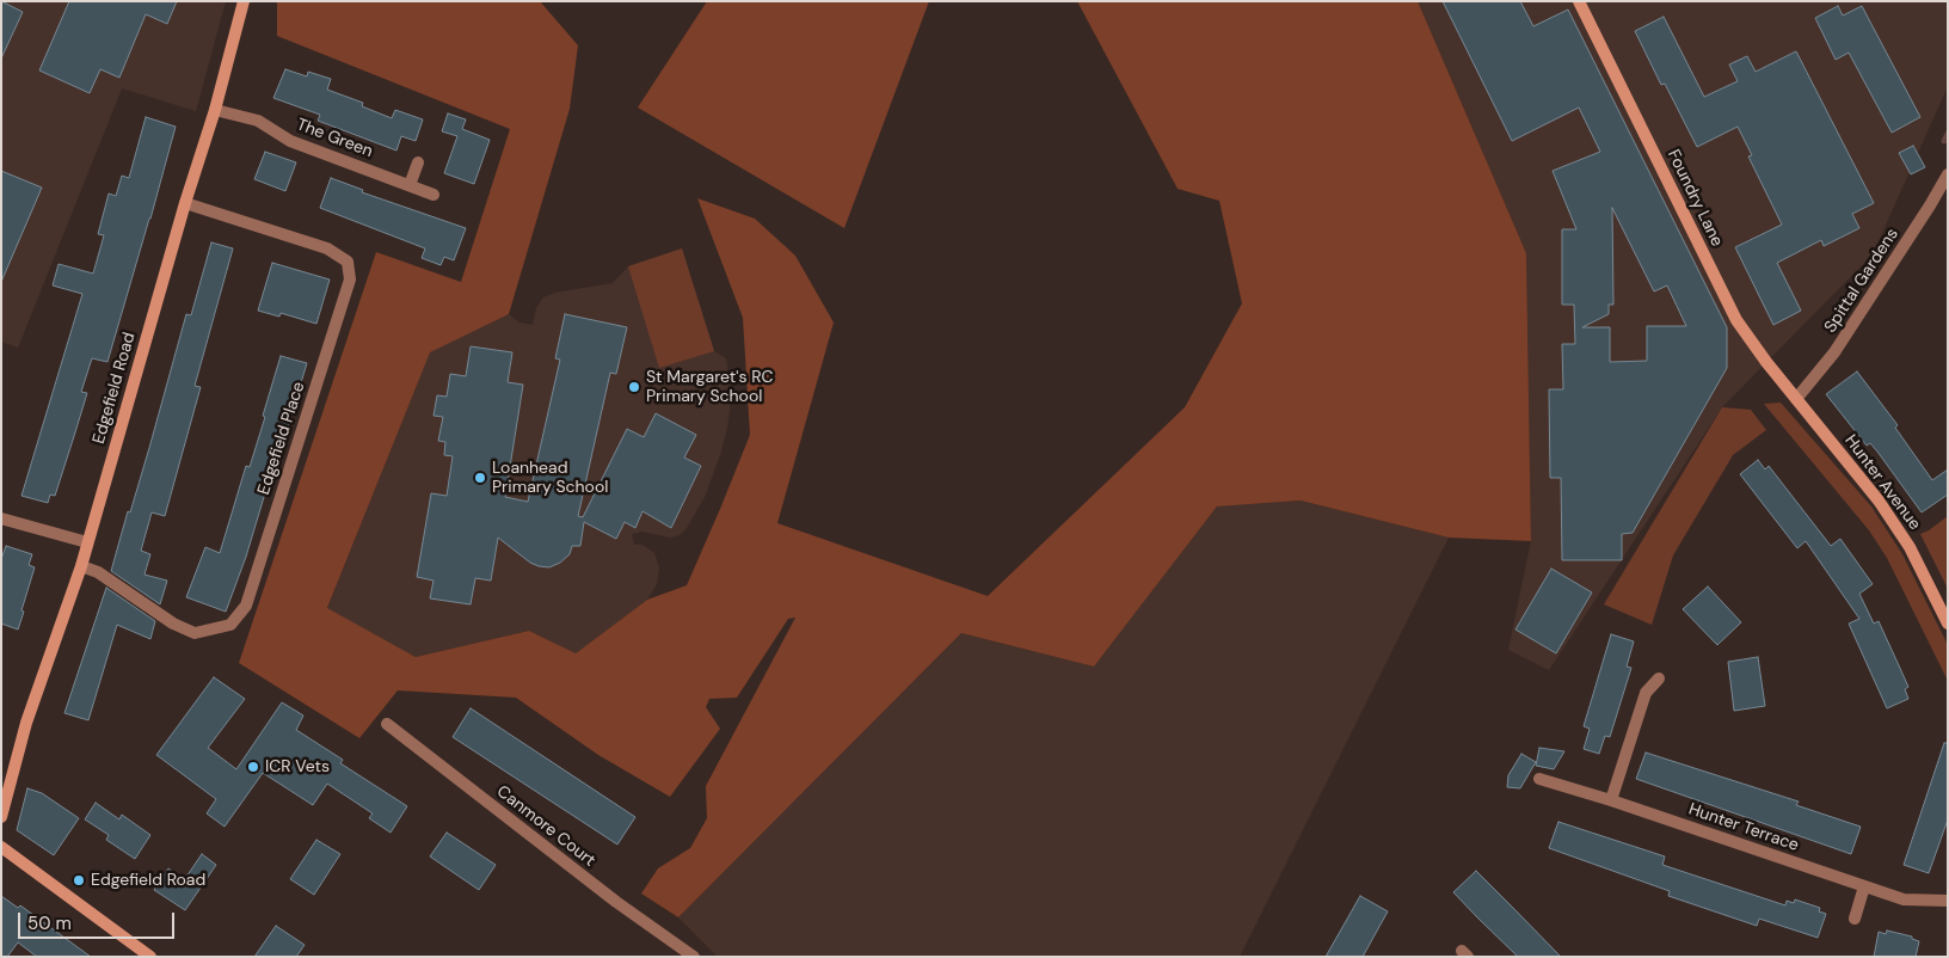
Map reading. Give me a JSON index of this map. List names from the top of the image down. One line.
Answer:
{"streets":{"street":["The Green","Foundry Lane","Spittal Gardens","Edgefield Road","Edgefield Place","Hunter Avenue","Canmore Court","Hunter Terrace"]},"crossings":[["The Green","Edgefield Road"],["Foundry Lane","Spittal Gardens"],["Foundry Lane","Hunter Avenue"],["Spittal Gardens","Hunter Avenue"],["Edgefield Road","Edgefield Place"]],"places":["St Margaret's RC Primary School","Loanhead Primary School","ICR Vets","Edgefield Road"],"scale_bar":"50 m"}
